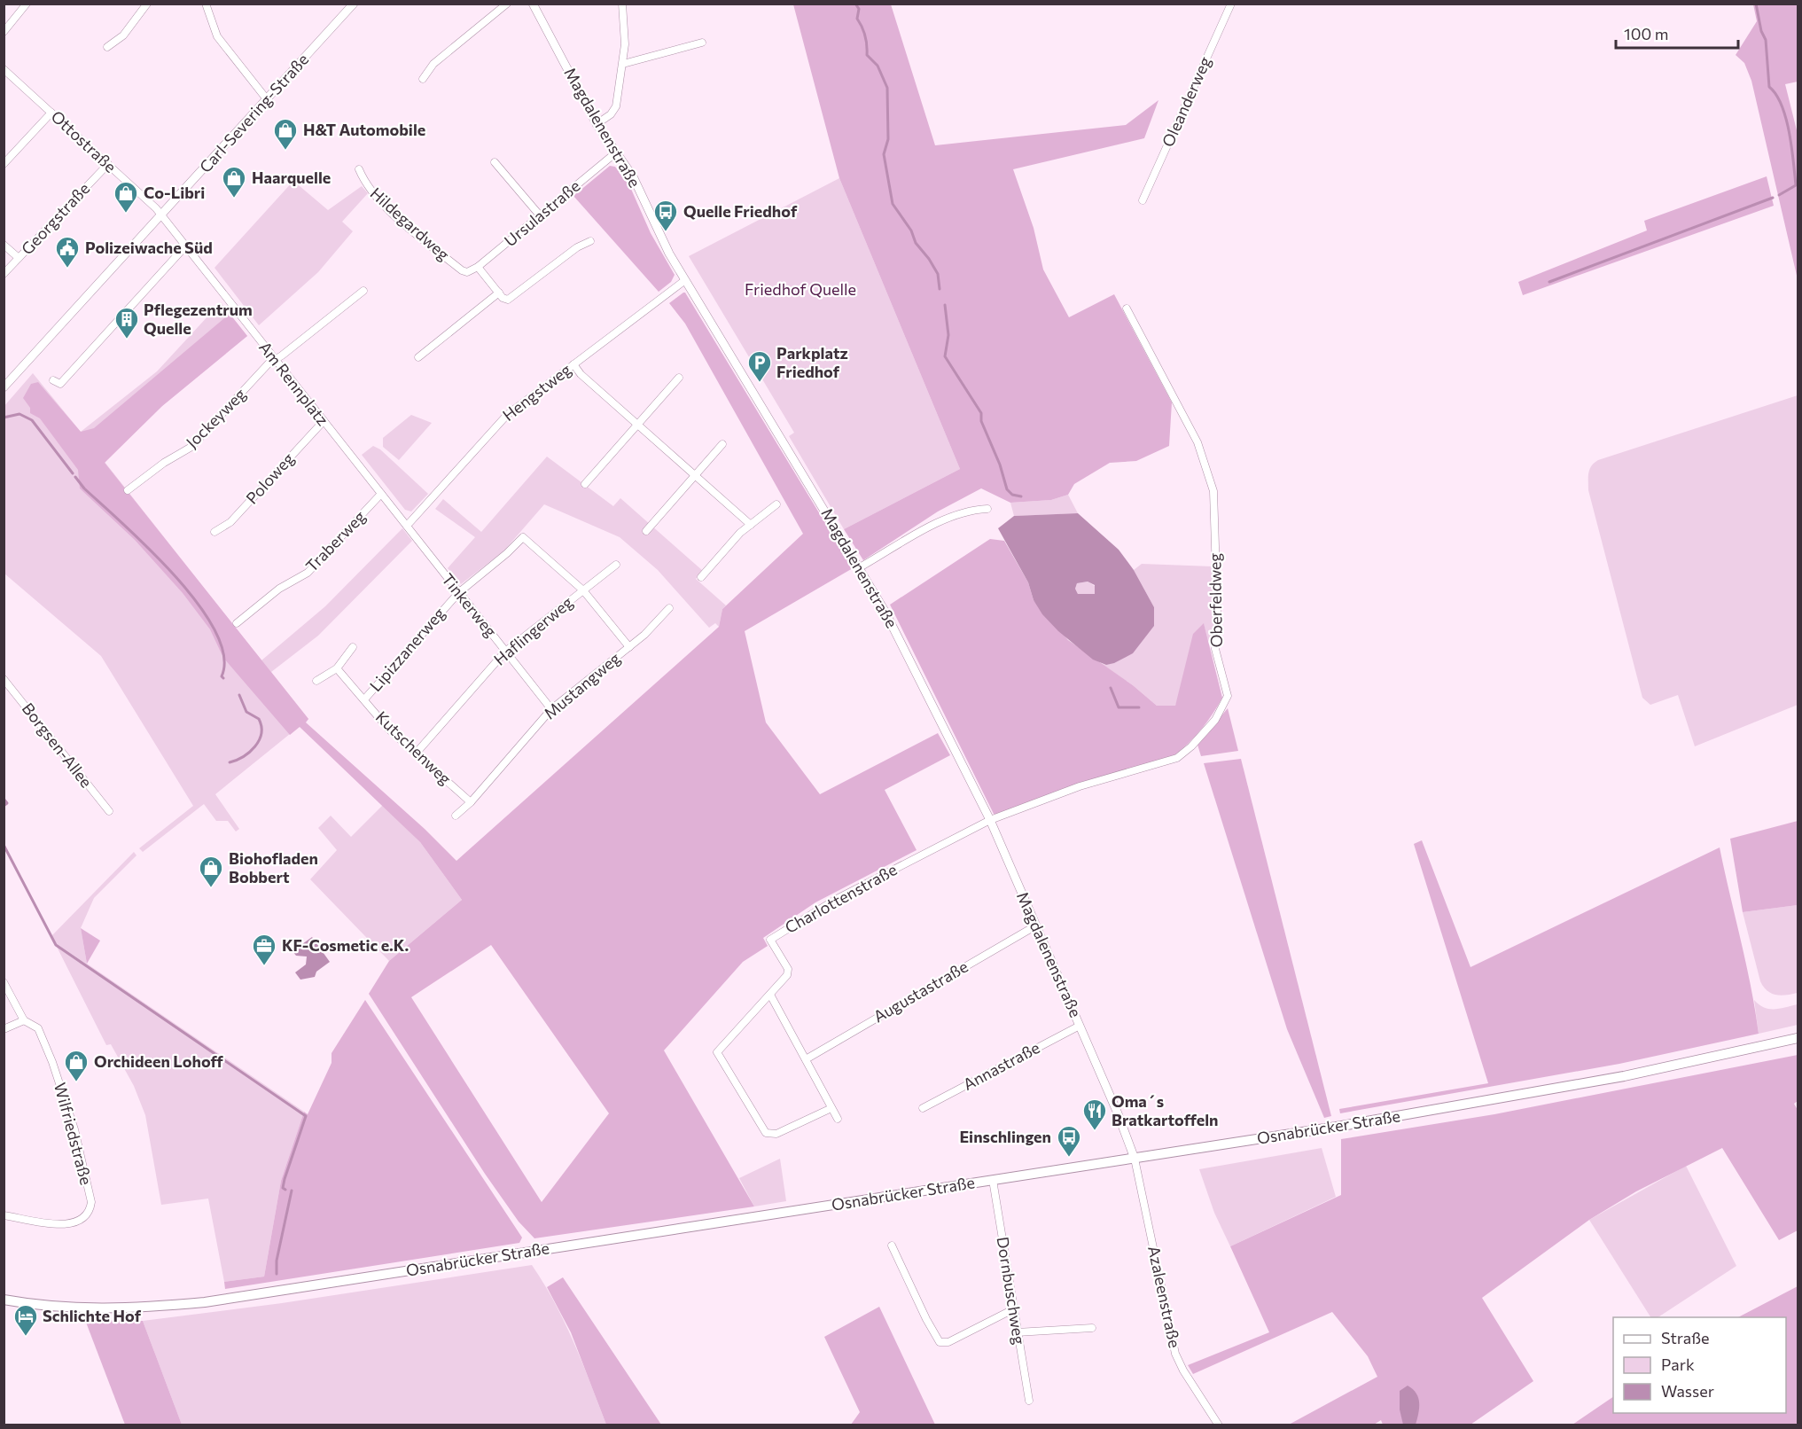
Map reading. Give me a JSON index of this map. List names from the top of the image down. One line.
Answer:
{"streets":{"main road":["Osnabrücker Straße"],"street":["Oleanderweg","Carl-Severing-Straße","Magdalenenstraße","Ottostraße","Ursulastraße","Georgstraße","Hildegardweg","Am Rennplatz","Hengstweg","Jockeyweg","Poloweg","Traberweg","Oberfeldweg","Tinkerweg","Haflingerweg","Lipizzanerweg","Mustangweg","Borgsen-Allee","Kutschenweg","Charlottenstraße","Augustastraße","Annastraße","Wilfriedstraße","Dornbuschweg","Azaleenstraße"]},"crossings":[["Carl-Severing-Straße","Ottostraße"],["Carl-Severing-Straße","Am Rennplatz"],["Magdalenenstraße","Ursulastraße"],["Magdalenenstraße","Hengstweg"],["Magdalenenstraße","Oberfeldweg"],["Magdalenenstraße","Charlottenstraße"],["Magdalenenstraße","Augustastraße"],["Magdalenenstraße","Annastraße"],["Magdalenenstraße","Osnabrücker Straße"],["Magdalenenstraße","Azaleenstraße"],["Ottostraße","Georgstraße"],["Ottostraße","Am Rennplatz"],["Ursulastraße","Hildegardweg"],["Am Rennplatz","Hengstweg"],["Am Rennplatz","Jockeyweg"],["Am Rennplatz","Poloweg"],["Am Rennplatz","Traberweg"],["Am Rennplatz","Tinkerweg"],["Hengstweg","Tinkerweg"],["Oberfeldweg","Charlottenstraße"],["Tinkerweg","Haflingerweg"],["Tinkerweg","Lipizzanerweg"],["Tinkerweg","Mustangweg"],["Haflingerweg","Lipizzanerweg"],["Haflingerweg","Kutschenweg"],["Lipizzanerweg","Kutschenweg"],["Mustangweg","Kutschenweg"],["Osnabrücker Straße","Dornbuschweg"],["Osnabrücker Straße","Azaleenstraße"]],"parks":["Friedhof Quelle"],"places":{"shop":["H&T Automobile","Haarquelle","Co-Libri","Biohofladen Bobbert","Orchideen Lohoff"],"bus stop":["Quelle Friedhof","Einschlingen"],"public building":["Polizeiwache Süd"],"building":["Pflegezentrum Quelle"],"parking":["Parkplatz Friedhof"],"office":["KF-Cosmetic e.K."],"restaurant":["Oma´s Bratkartoffeln"],"hotel":["Schlichte Hof"]},"legend":["Straße","Park","Wasser"],"scale_bar":"100 m"}
